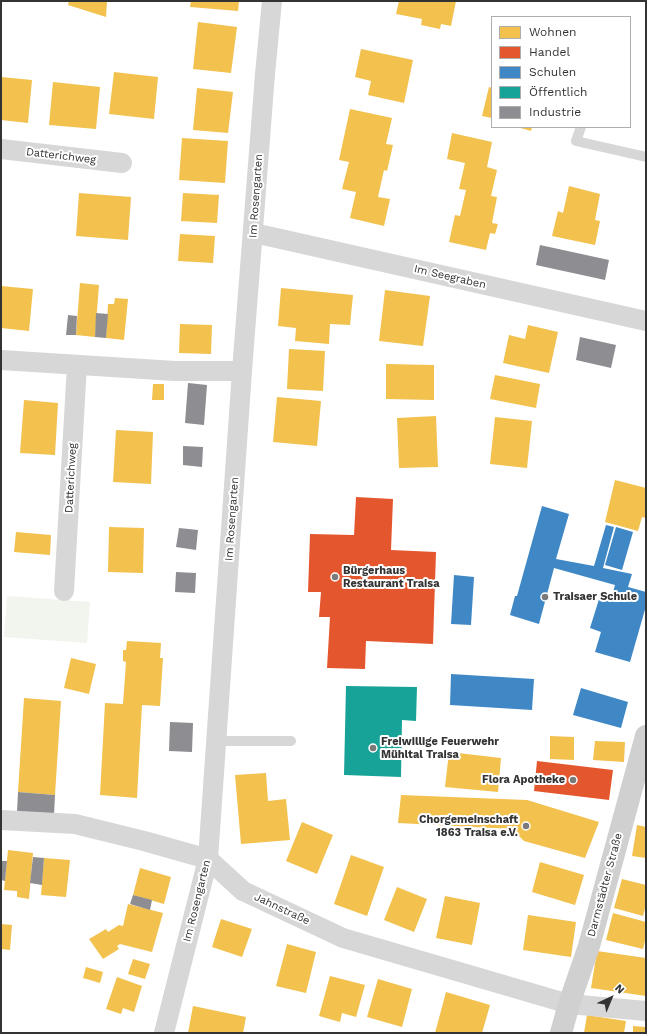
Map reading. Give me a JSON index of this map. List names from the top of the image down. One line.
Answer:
{"streets":{"street":["Datterichweg","Im Rosengarten","Im Seegraben","Darmstädter Straße","Jahnstraße"]},"crossings":[["Im Rosengarten","Im Seegraben"],["Im Rosengarten","Jahnstraße"],["Darmstädter Straße","Jahnstraße"]],"places":["Bürgerhaus Restaurant Traisa","Traisaer Schule","Freiwillige Feuerwehr Mühltal Traisa","Flora Apotheke","Chorgemeinschaft 1863 Traisa e.V."],"legend":["Wohnen","Handel","Schulen","Öffentlich","Industrie"],"north":"top right"}
